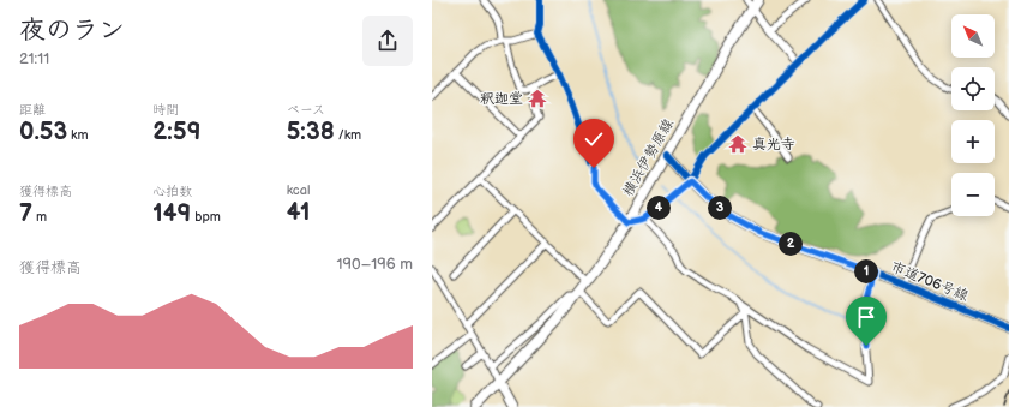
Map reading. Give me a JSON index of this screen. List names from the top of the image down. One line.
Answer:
{"streets":{"main road":["横浜伊勢原線"],"street":["市道706号線"]},"crossings":[["横浜伊勢原線","市道706号線"]],"places":{"temple":["釈迦堂","真光寺"]},"north":"top left","page":{"heading":["夜のラン","21:11"],"map_buttons":["+","−"],"stats":[["距離","0.53 km"],["時間","2:59"],["ペース","5:38 /km"],["獲得標高","7 m"],["心拍数","149 bpm"],["kcal","41"]],"pins":["3","4","2","1"],"chart":["獲得標高","190–196 m"]}}
